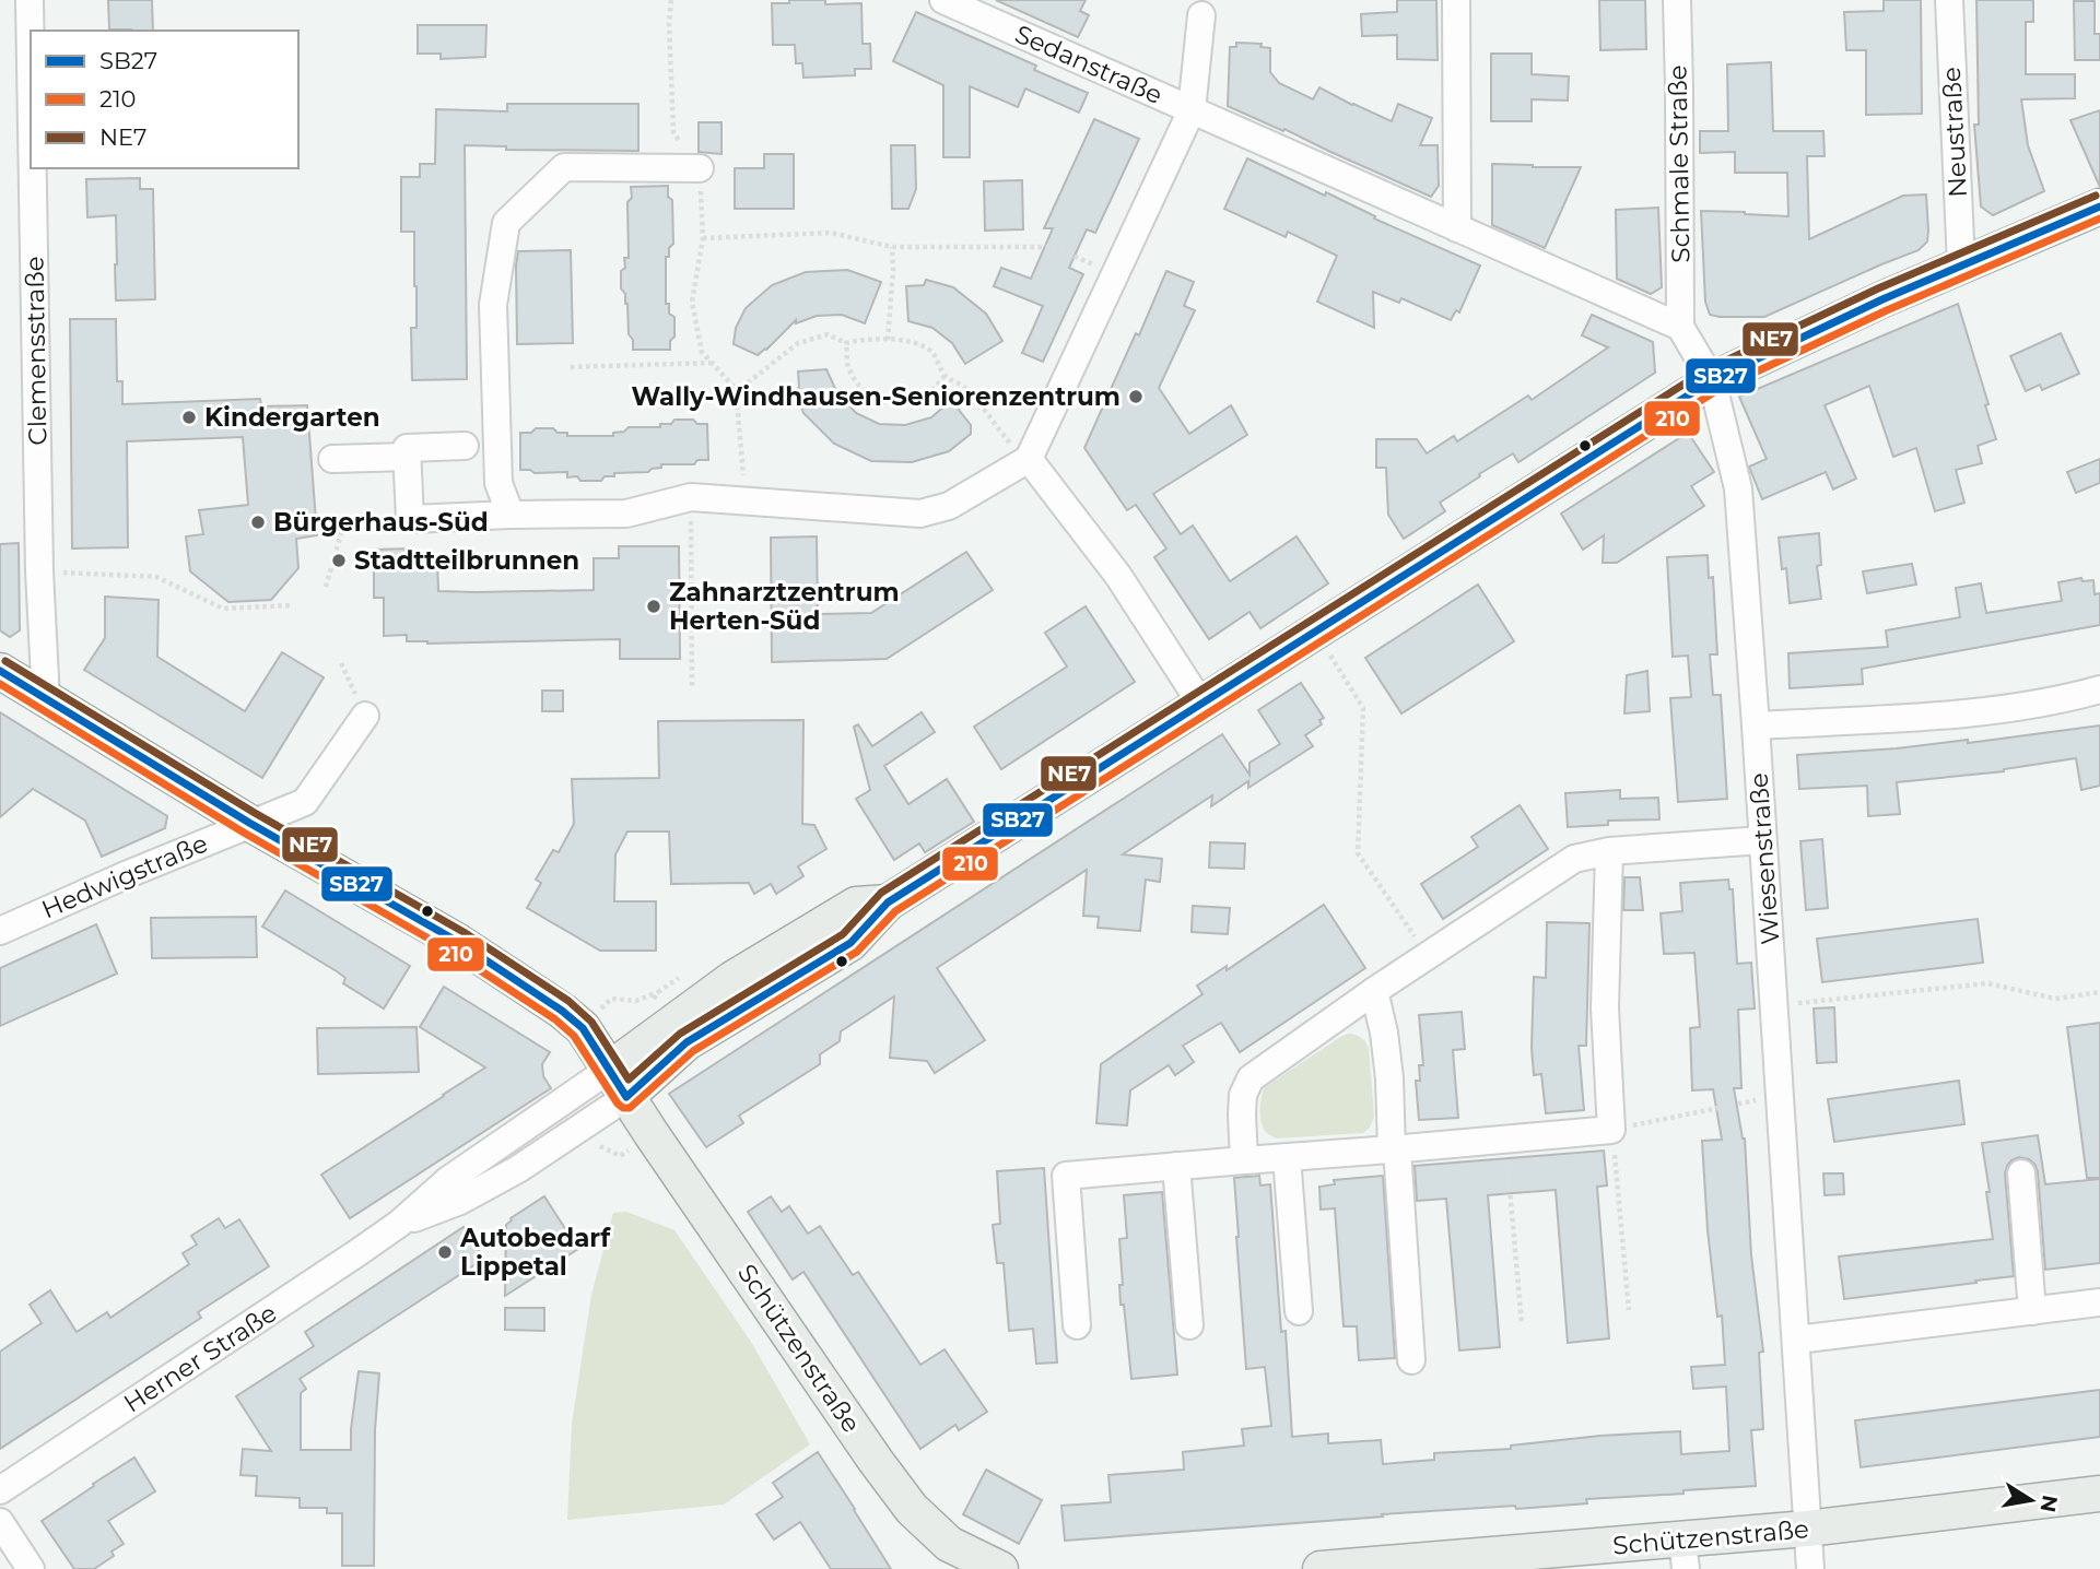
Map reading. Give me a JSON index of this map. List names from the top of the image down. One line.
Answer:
{"streets":{"main road":["Schützenstraße"],"street":["Sedanstraße","Neustraße","Schmale Straße","Clemensstraße","Wiesenstraße","Hedwigstraße","Herner Straße"]},"crossings":[["Sedanstraße","Schmale Straße"],["Clemensstraße","Schützenstraße"],["Wiesenstraße","Schützenstraße"],["Hedwigstraße","Schützenstraße"],["Schützenstraße","Herner Straße"]],"places":["Wally-Windhausen-Seniorenzentrum","Kindergarten","Bürgerhaus-Süd","Stadtteilbrunnen","Zahnarztzentrum Herten-Süd","Autobedarf Lippetal"],"lines":["transit line NE7","transit line SB27","transit line 210"],"legend":["SB27","210","NE7"],"north":"right"}
